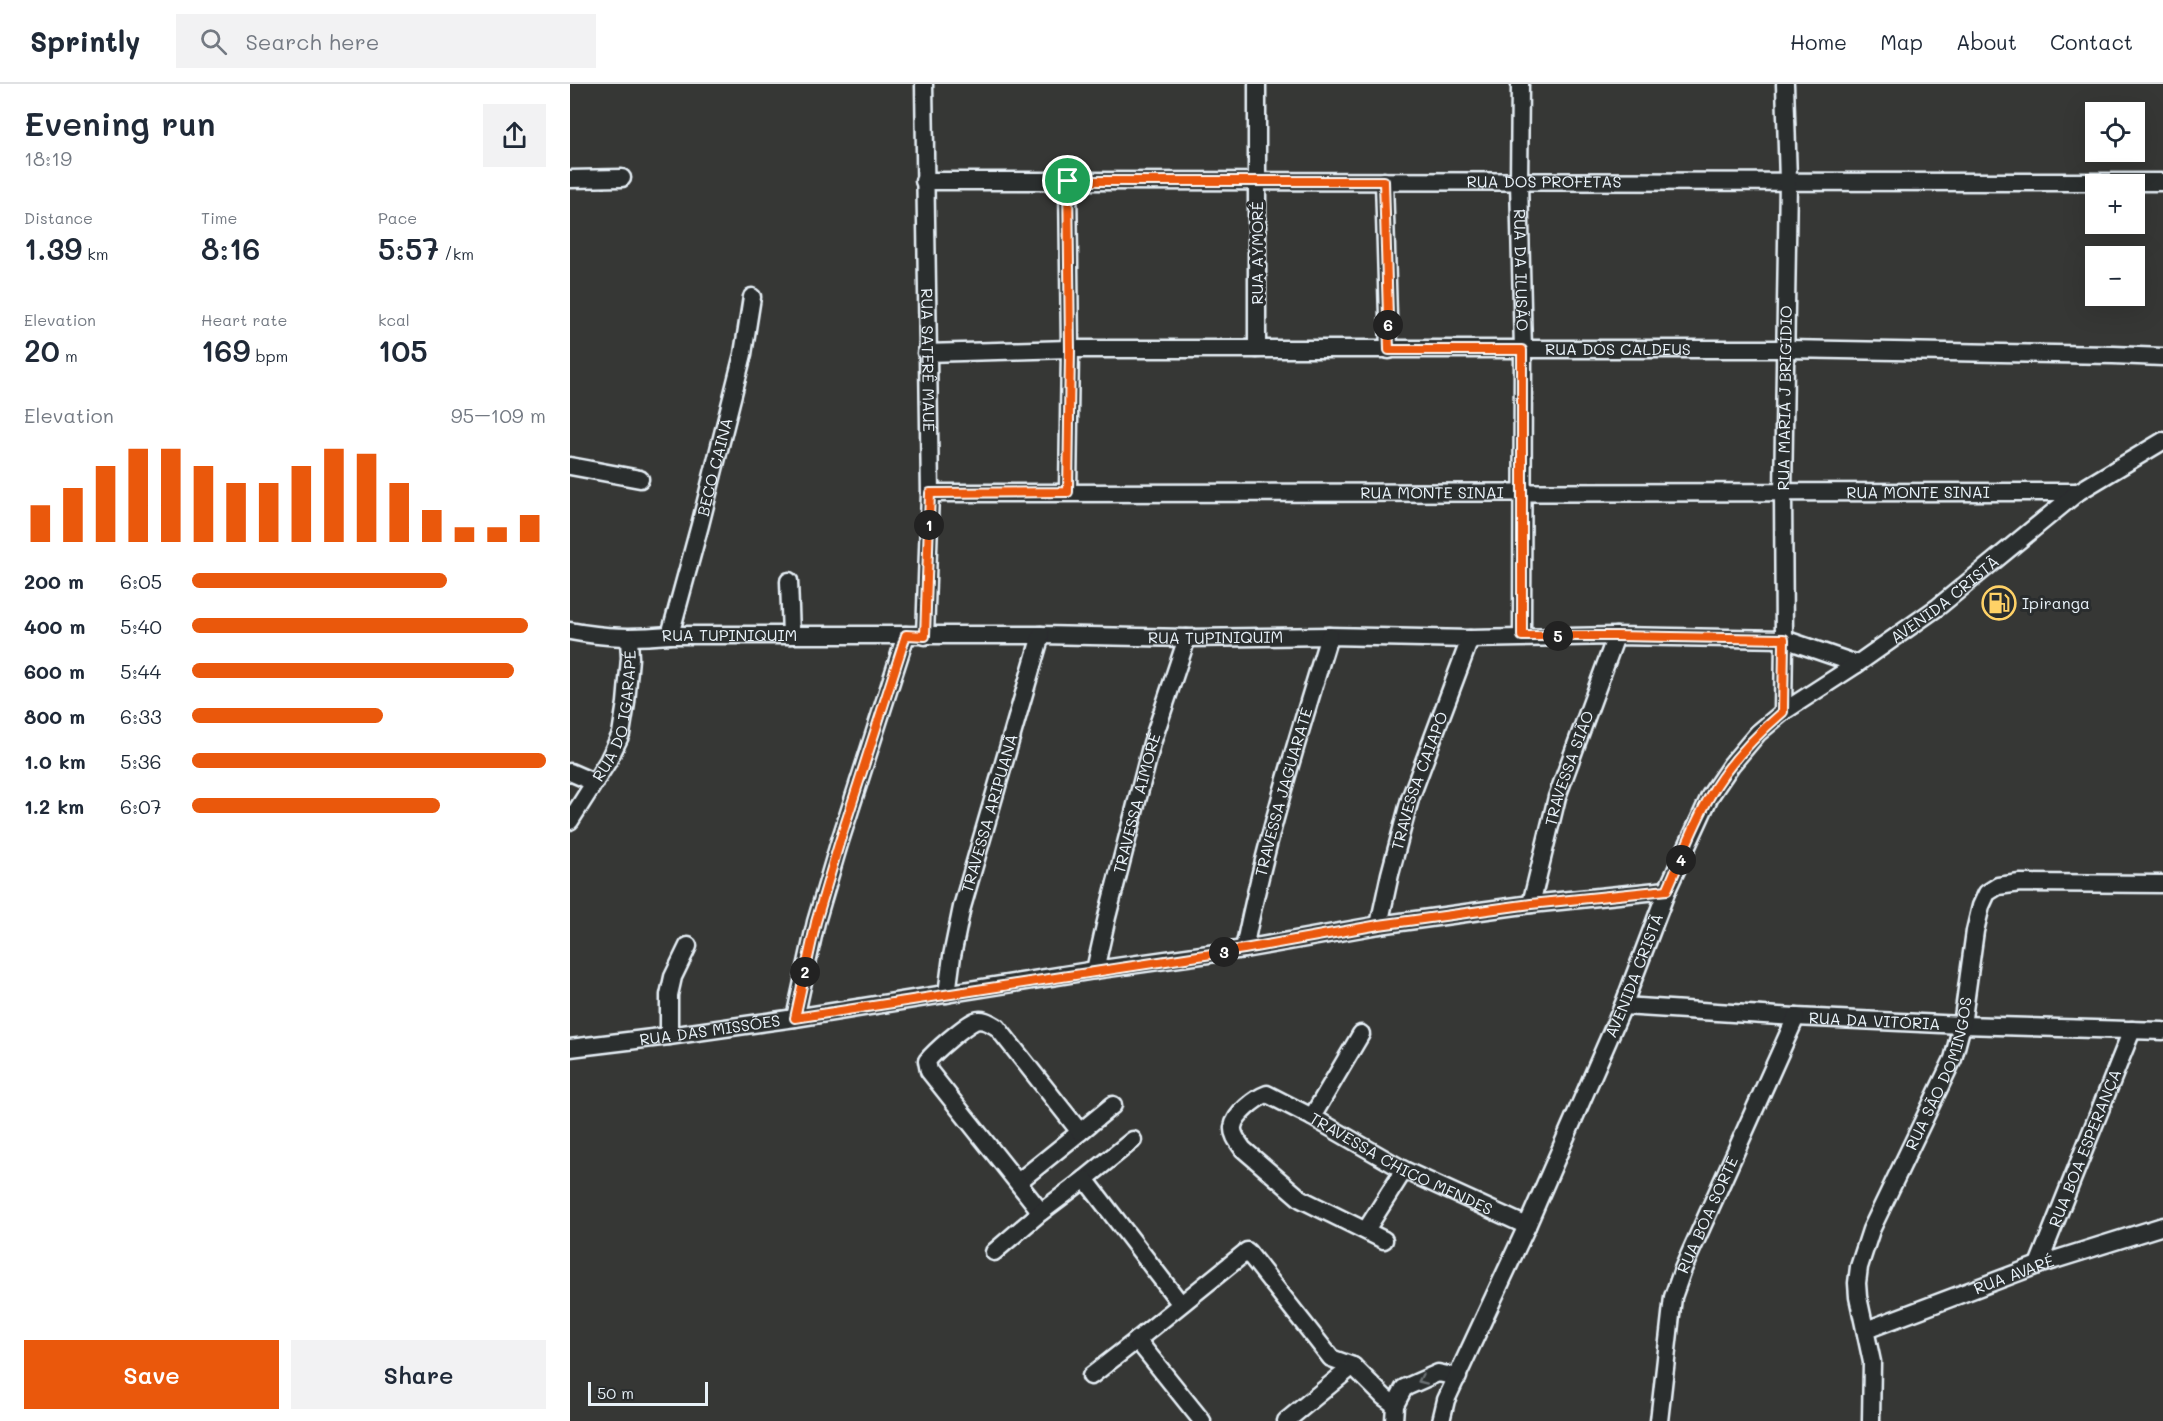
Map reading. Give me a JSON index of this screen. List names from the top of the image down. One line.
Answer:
{"streets":{"street":["RUA DOS PROFETAS","RUA AYMORÉ","RUA DA ILUSÃO","RUA DOS CALDEUS","RUA SATERÊ MAUÉ","RUA MARIA J BRIGÍDIO","BECO CAINÃ","RUA MONTE SINAI","AVENIDA CRISTÃ","RUA TUPINIQUIM","RUA DO IGARAPÉ","TRAVESSA SIÃO","TRAVESSA CAIAPÓ","TRAVESSA JAGUARATÉ","TRAVESSA AIMORÉ","TRAVESSA ARIPUANÃ","RUA DA VITÓRIA","RUA DAS MISSÕES","RUA SÃO DOMINGOS","RUA BOA ESPERANÇA","TRAVESSA CHICO MENDES","RUA BOA SORTE","RUA AVARÉ"]},"crossings":[["RUA DOS PROFETAS","RUA AYMORÉ"],["RUA DOS PROFETAS","RUA DA ILUSÃO"],["RUA DOS PROFETAS","RUA SATERÊ MAUÉ"],["RUA DOS PROFETAS","RUA MARIA J BRIGÍDIO"],["RUA AYMORÉ","RUA DOS CALDEUS"],["RUA DA ILUSÃO","RUA DOS CALDEUS"],["RUA DA ILUSÃO","RUA MONTE SINAI"],["RUA DA ILUSÃO","RUA TUPINIQUIM"],["RUA DOS CALDEUS","RUA SATERÊ MAUÉ"],["RUA DOS CALDEUS","RUA MARIA J BRIGÍDIO"],["RUA SATERÊ MAUÉ","RUA MONTE SINAI"],["RUA SATERÊ MAUÉ","RUA TUPINIQUIM"],["RUA MARIA J BRIGÍDIO","RUA MONTE SINAI"],["RUA MARIA J BRIGÍDIO","AVENIDA CRISTÃ"],["RUA MARIA J BRIGÍDIO","RUA TUPINIQUIM"],["BECO CAINÃ","RUA TUPINIQUIM"],["RUA MONTE SINAI","AVENIDA CRISTÃ"],["AVENIDA CRISTÃ","RUA TUPINIQUIM"],["AVENIDA CRISTÃ","RUA DA VITÓRIA"],["AVENIDA CRISTÃ","RUA DAS MISSÕES"],["AVENIDA CRISTÃ","TRAVESSA CHICO MENDES"],["RUA TUPINIQUIM","RUA DO IGARAPÉ"],["RUA TUPINIQUIM","TRAVESSA SIÃO"],["RUA TUPINIQUIM","TRAVESSA CAIAPÓ"],["RUA TUPINIQUIM","TRAVESSA JAGUARATÉ"],["RUA TUPINIQUIM","TRAVESSA AIMORÉ"],["RUA TUPINIQUIM","TRAVESSA ARIPUANÃ"],["TRAVESSA SIÃO","RUA DAS MISSÕES"],["TRAVESSA CAIAPÓ","RUA DAS MISSÕES"],["TRAVESSA JAGUARATÉ","RUA DAS MISSÕES"],["TRAVESSA AIMORÉ","RUA DAS MISSÕES"],["TRAVESSA ARIPUANÃ","RUA DAS MISSÕES"],["RUA DA VITÓRIA","RUA SÃO DOMINGOS"],["RUA DA VITÓRIA","RUA BOA ESPERANÇA"],["RUA DA VITÓRIA","RUA BOA SORTE"],["RUA SÃO DOMINGOS","RUA AVARÉ"],["RUA BOA ESPERANÇA","RUA AVARÉ"]],"places":{"fuel station":["Ipiranga"]},"scale_bar":"50 m","page":{"header":"Sprintly","search":"Search here","nav":["Home","Map","About","Contact"],"heading":["Evening run","18:19"],"map_buttons":["+","−"],"stats":[["Distance","1.39 km"],["Time","8:16"],["Pace","5:57 /km"],["Elevation","20 m"],["Heart rate","169 bpm"],["kcal","105"]],"pins":["6","1","5","4","3","2"],"chart":["Elevation","95–109 m"],"list":[{"name":"200 m","note":"6:05"},{"name":"400 m","note":"5:40"},{"name":"600 m","note":"5:44"},{"name":"800 m","note":"6:33"},{"name":"1.0 km","note":"5:36"},{"name":"1.2 km","note":"6:07"}],"buttons":["Save","Share"],"scale":"50 m"}}
